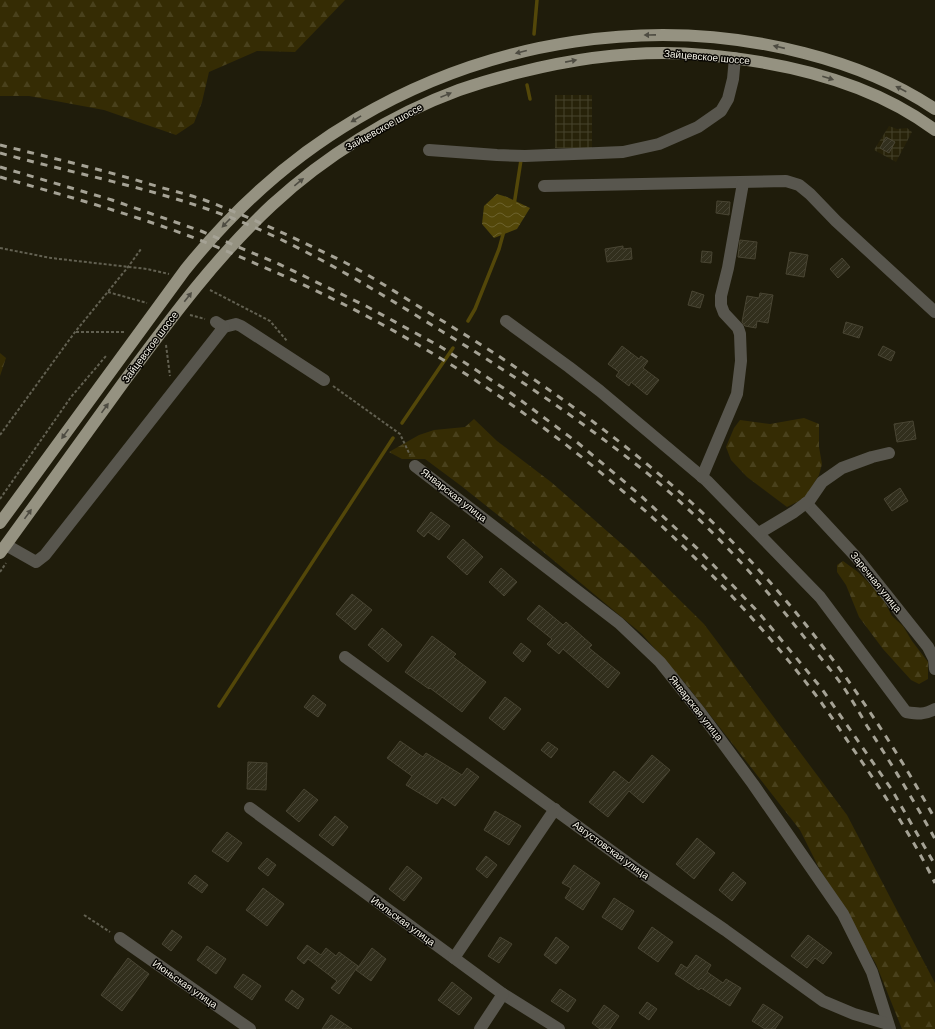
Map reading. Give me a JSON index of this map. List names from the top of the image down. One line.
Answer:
{"streets":{"main road":["Зайцевское шоссе"],"street":["Январская улица","Заречная улица","Августовская улица","Июльская улица","Июньская улица"]},"crossings":[["Январская улица","Августовская улица"]]}
